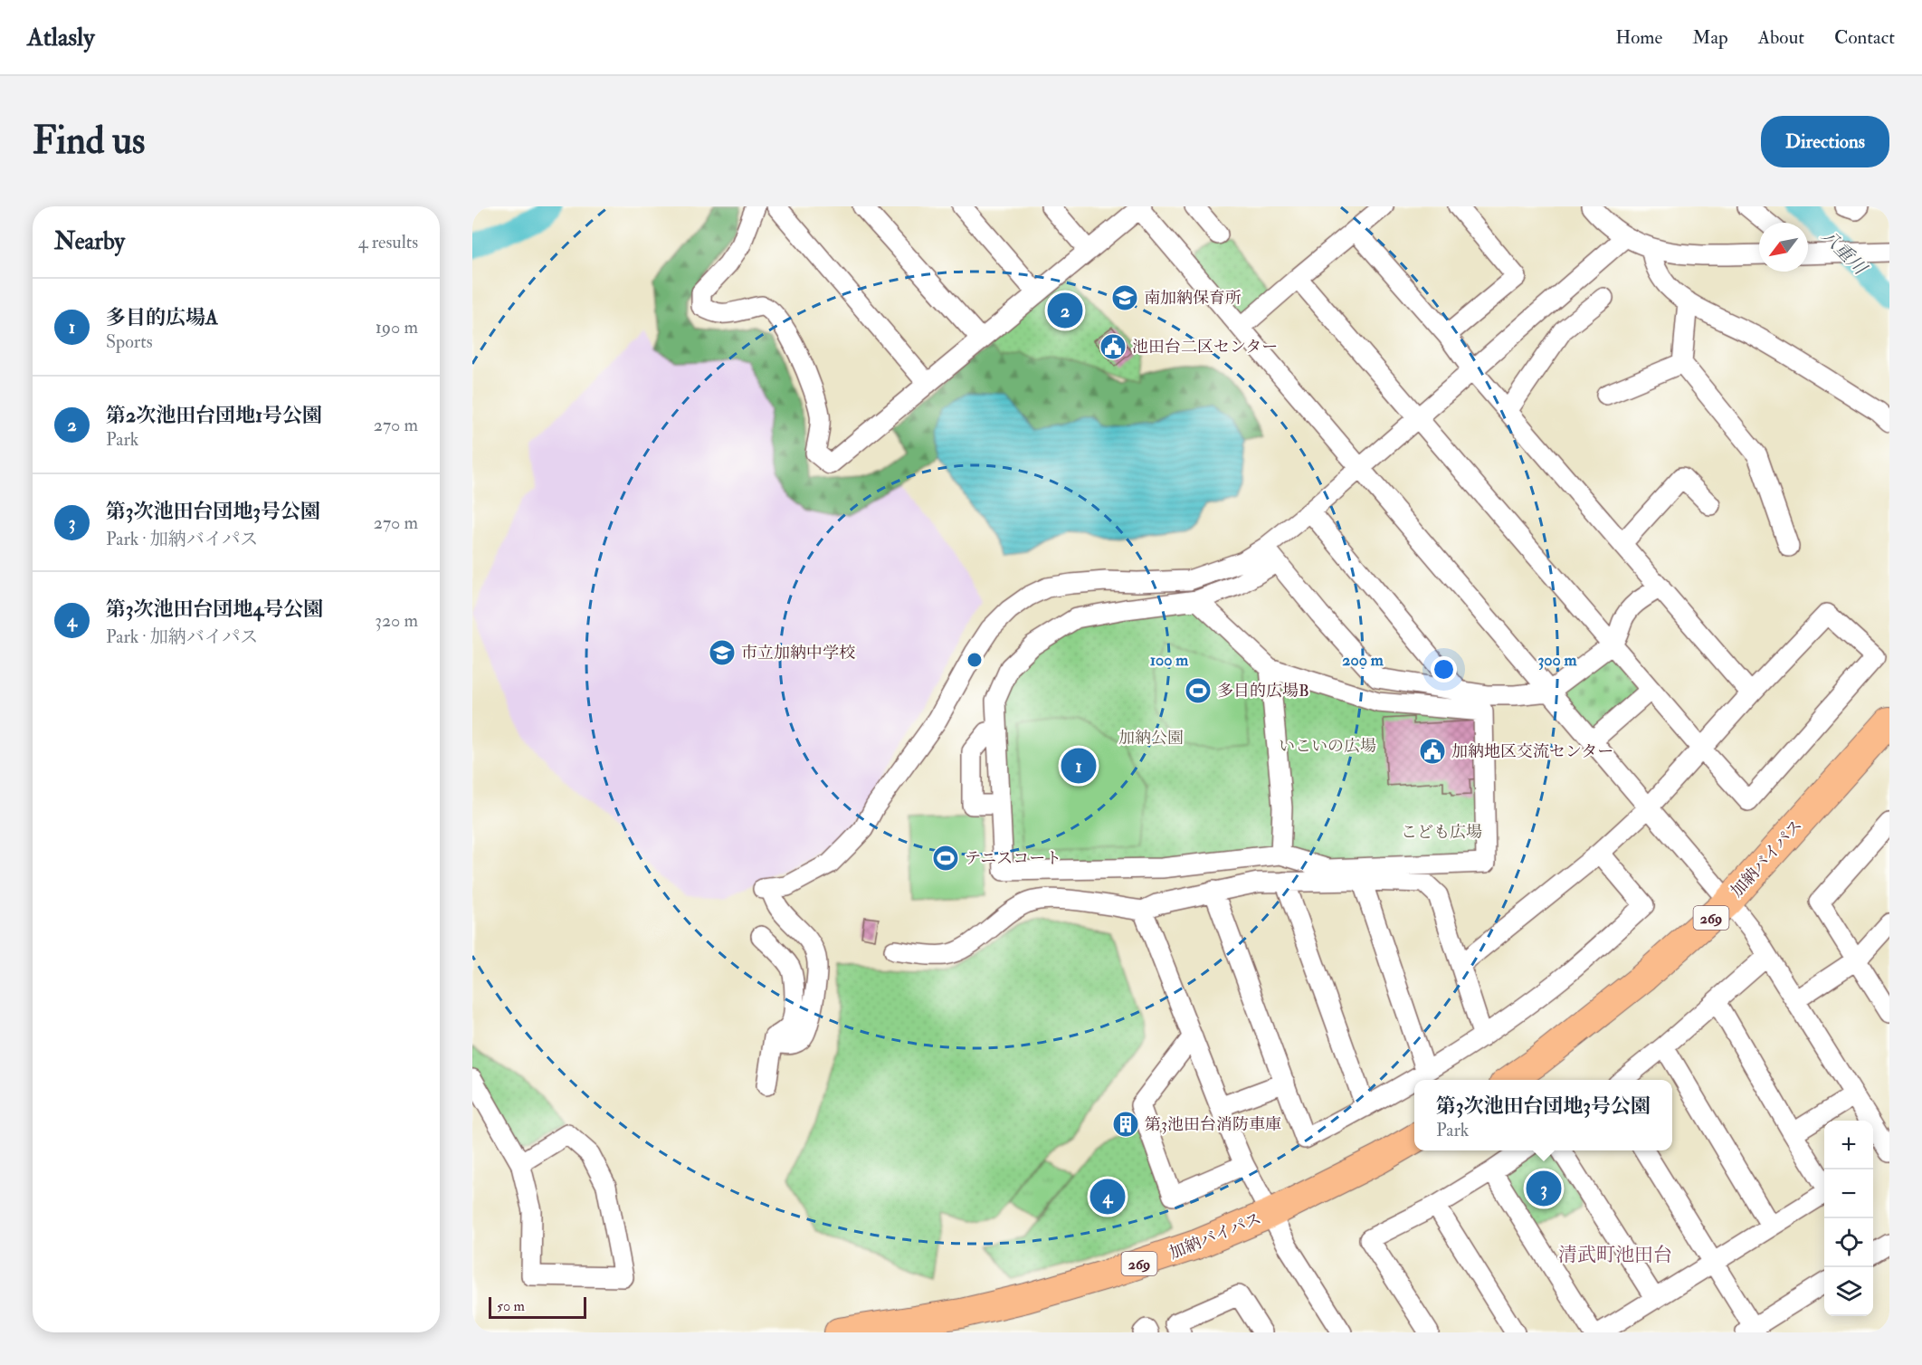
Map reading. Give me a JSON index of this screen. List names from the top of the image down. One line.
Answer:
{"streets":{"highway":["加納バイパス","269"]},"districts":["清武町池田台"],"water":["八重川"],"parks":["加納公園","いこいの広場","こども広場"],"places":{"school or university":["南加納保育所","市立加納中学校"],"public building":["池田台二区センター","加納地区交流センター"],"sports":["多目的広場B","テニスコート"],"building":["第3池田台消防車庫"]},"scale_bar":"50 m","north":"bottom left","page":{"header":"Atlasly","nav":["Home","Map","About","Contact"],"buttons":"Directions","title":"Find us","heading":["Nearby","4 results"],"list":[{"mark":"1","name":"多目的広場A","note":"Sports","value":"190 m"},{"mark":"2","name":"第2次池田台団地1号公園","note":"Park","value":"270 m"},{"mark":"3","name":"第3次池田台団地3号公園","note":"Park · 加納バイパス","value":"270 m"},{"mark":"4","name":"第3次池田台団地4号公園","note":"Park · 加納バイパス","value":"320 m"}],"pins":["2","1","3","4"],"popup":["第3次池田台団地3号公園","Park"],"map_buttons":["+","−"],"scale":"50 m"},"rings":["100 m","200 m","300 m"]}
